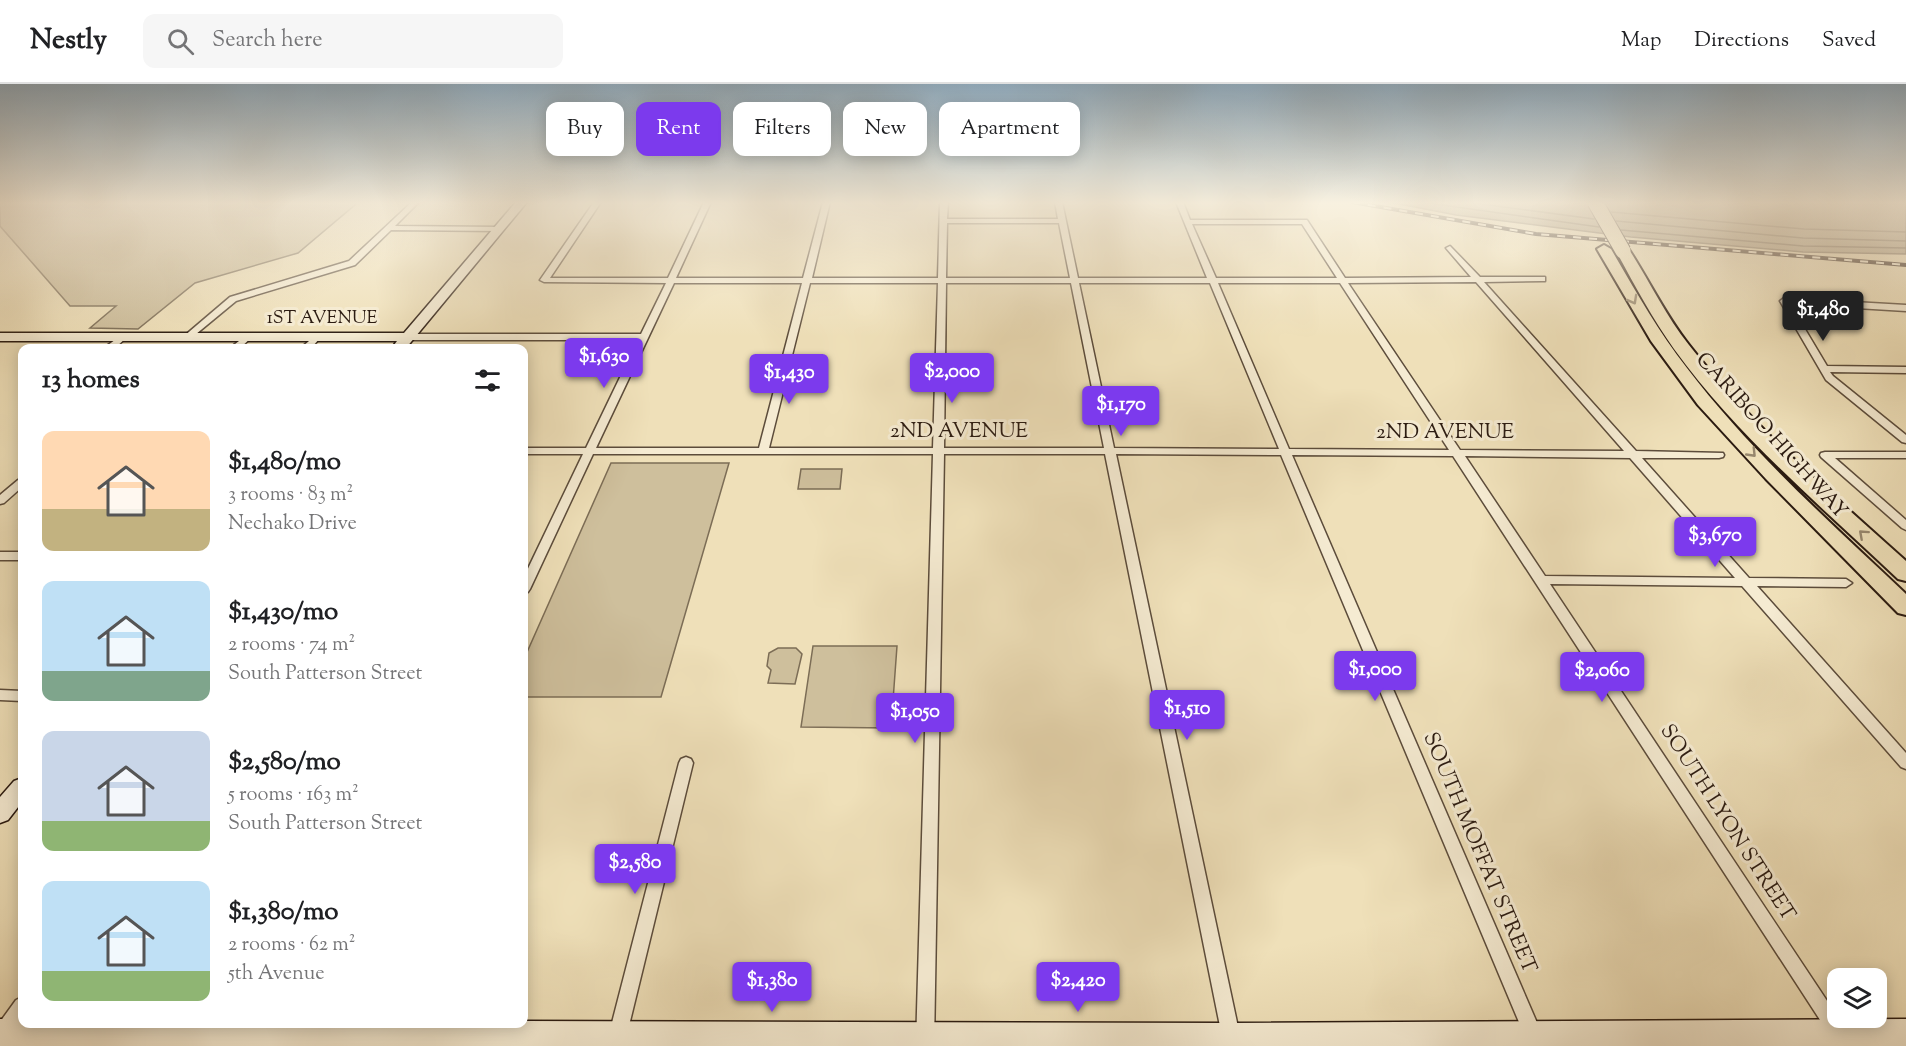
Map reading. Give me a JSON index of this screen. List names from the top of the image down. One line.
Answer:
{"streets":{"highway":["CARIBOO HIGHWAY"],"main road":["1ST AVENUE"],"street":["2ND AVENUE","SOUTH LYON STREET","SOUTH MOFFAT STREET"]},"crossings":[["2ND AVENUE","SOUTH LYON STREET"],["2ND AVENUE","SOUTH MOFFAT STREET"]],"page":{"header":"Nestly","search":"Search here","nav":["Map","Directions","Saved"],"chip":["Buy","Rent","Filters","New","Apartment"],"price":["$1,480","$1,630","$2,000","$1,430","$1,170","$3,670","$1,000","$2,060","$1,510","$1,050","$2,580","$1,380","$2,420"],"heading":"13 homes","list":[{"name":"$1,480/mo","note":"3 rooms · 83 m² · Nechako Drive"},{"name":"$1,430/mo","note":"2 rooms · 74 m² · South Patterson Street"},{"name":"$2,580/mo","note":"5 rooms · 163 m² · South Patterson Street"},{"name":"$1,380/mo","note":"2 rooms · 62 m² · 5th Avenue"}]}}
